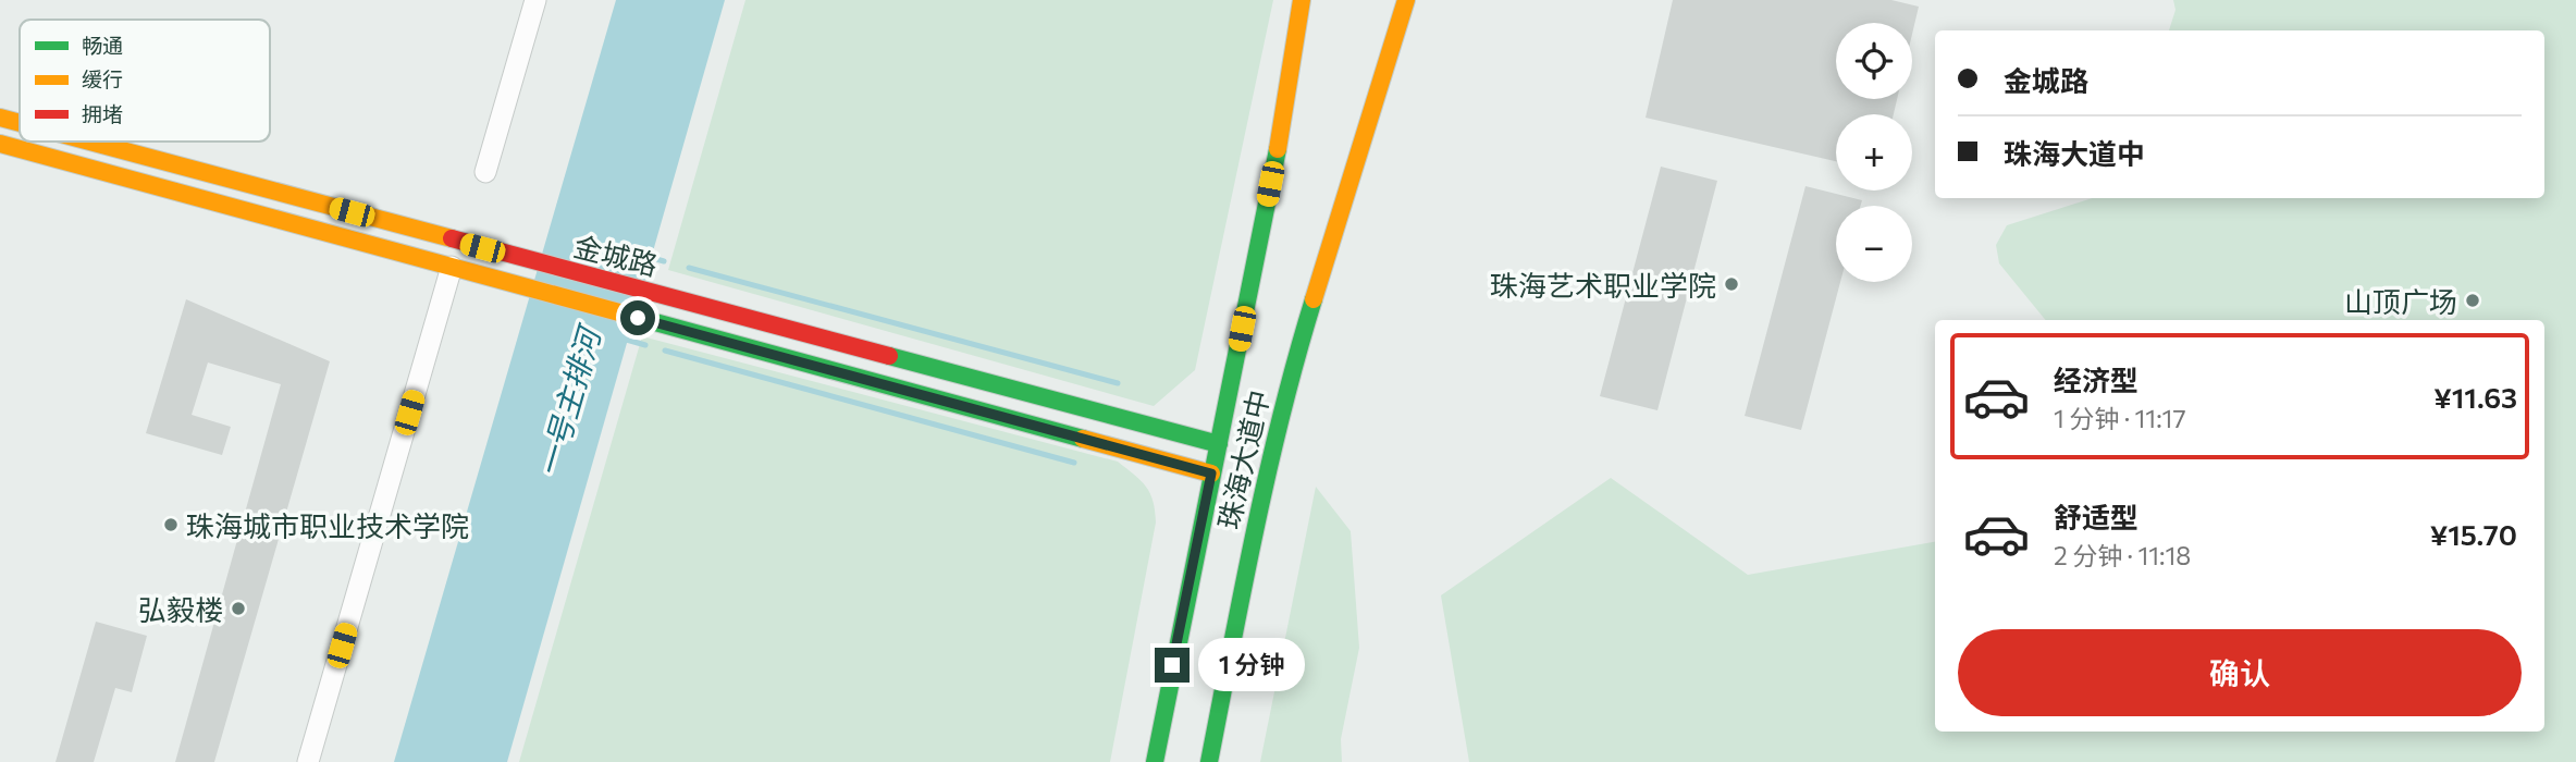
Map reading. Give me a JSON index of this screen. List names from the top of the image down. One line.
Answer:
{"streets":{"main road":["金城路","珠海大道中"]},"crossings":[["金城路","珠海大道中"]],"water":["一号主排河"],"places":["珠海艺术职业学院","山顶广场","珠海城市职业技术学院","弘毅楼"],"legend":["畅通","缓行","拥堵"],"page":{"map_buttons":["+","−"],"banner":["金城路","珠海大道中"],"list":[{"name":"经济型","note":"1 分钟 · 11:17","value":"¥11.63"},{"name":"舒适型","note":"2 分钟 · 11:18","value":"¥15.70"}],"buttons":"确认","bubble":"1 分钟"}}
